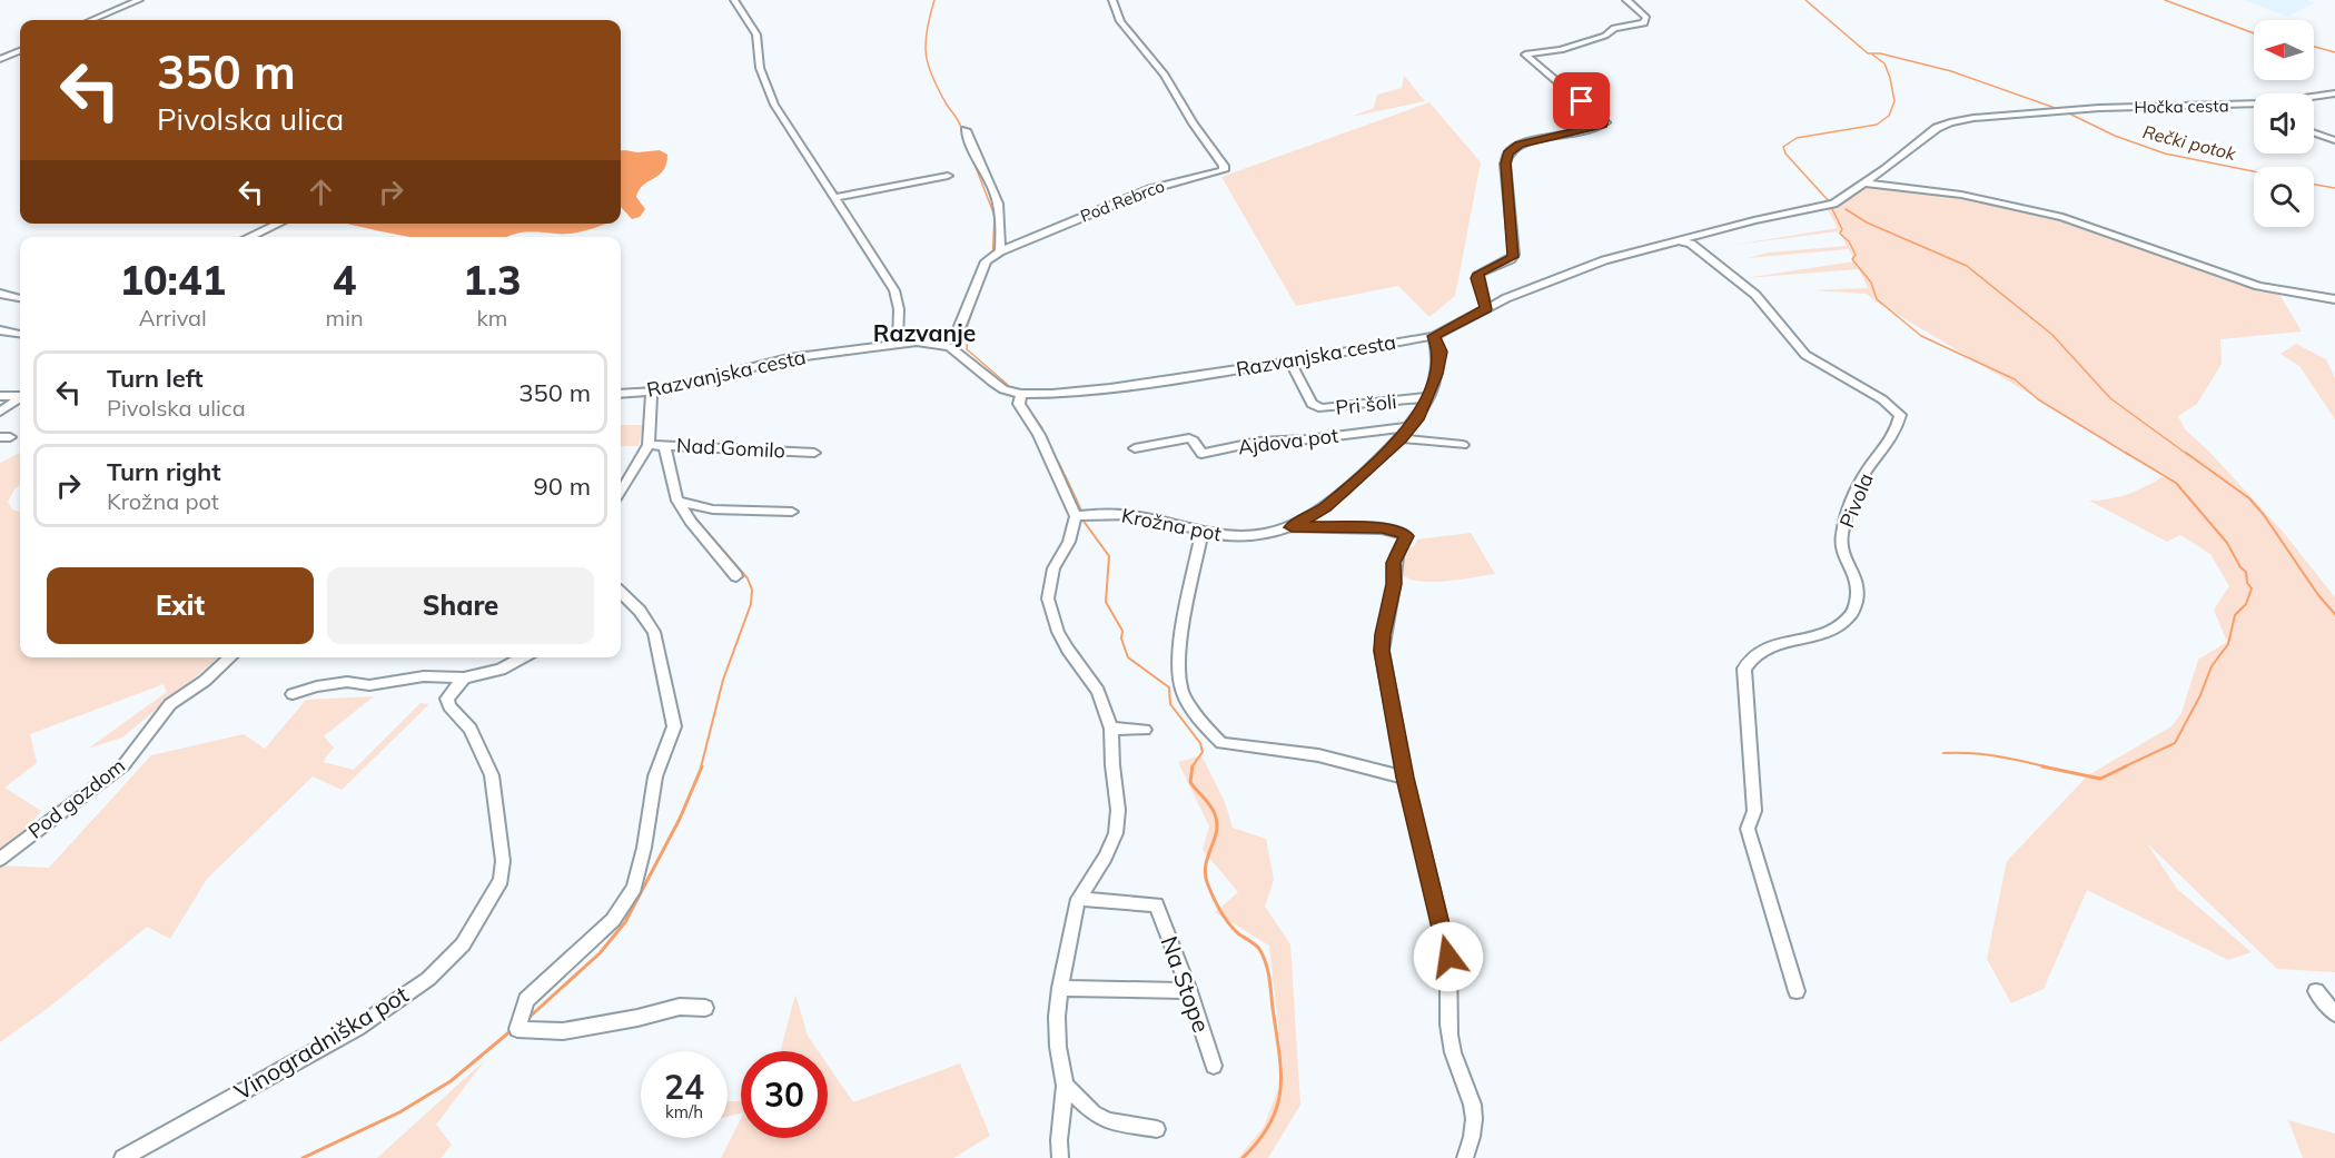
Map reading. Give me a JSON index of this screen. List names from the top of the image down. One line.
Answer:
{"streets":{"street":["Hočka cesta","Pod Rebrco","Razvanjska cesta","Pri šoli","Ajdova pot","Nad Gomilo","Pivola","Krožna pot","Pod gozdom","Na Stope","Vinogradniška pot"]},"crossings":[["Razvanjska cesta","Pri šoli"],["Razvanjska cesta","Pivola"],["Razvanjska cesta","Krožna pot"],["Pri šoli","Krožna pot"],["Ajdova pot","Krožna pot"]],"districts":["Razvanje"],"water":["Rečki potok"],"north":"left","page":{"turn":["350 m","Pivolska ulica"],"eta":["10:41","Arrival","4","min","1.3","km"],"list":[{"name":"Turn left","note":"Pivolska ulica","value":"350 m"},{"name":"Turn right","note":"Krožna pot","value":"90 m"}],"buttons":["Exit","Share"],"speed":"24 km/h","limit":"30"}}
